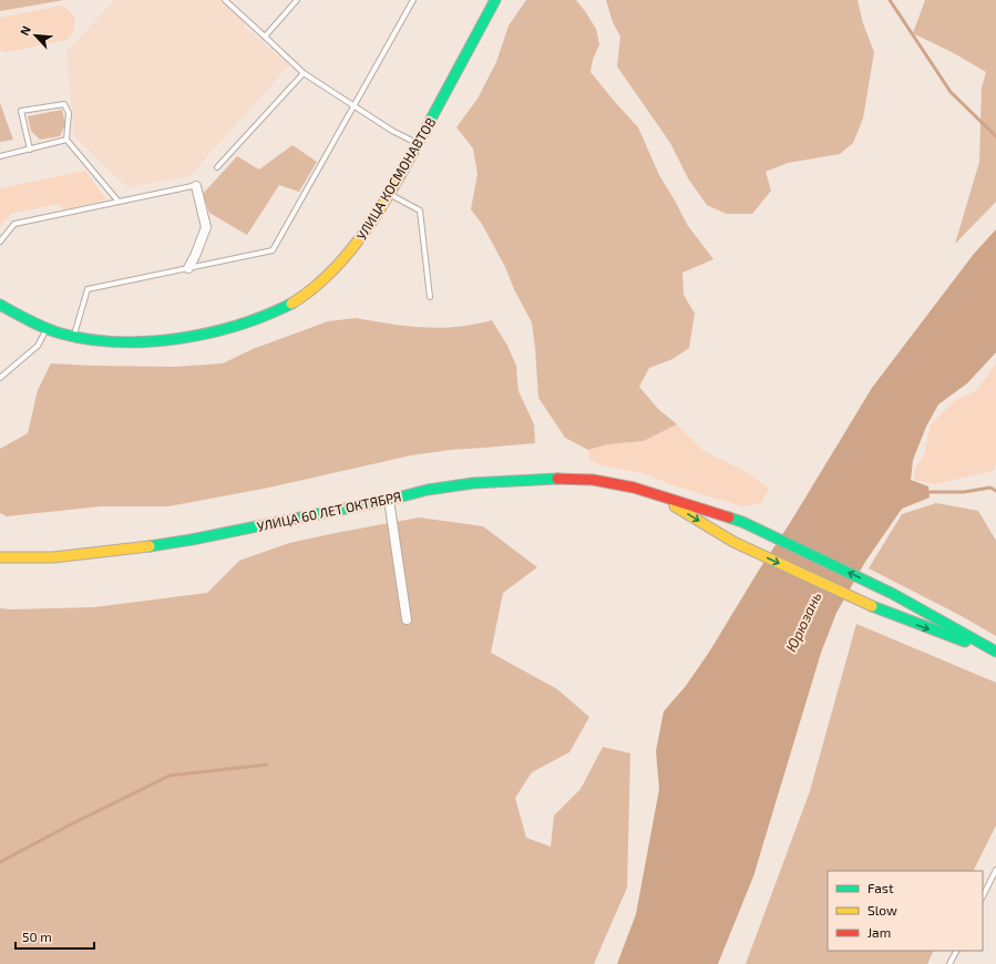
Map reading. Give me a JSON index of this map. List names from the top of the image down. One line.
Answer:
{"streets":{"main road":["УЛИЦА КОСМОНАВТОВ","УЛИЦА 60 ЛЕТ ОКТЯБРЯ"]},"water":["Юрюзань"],"legend":["Fast","Slow","Jam"],"scale_bar":"50 m","north":"top left"}
